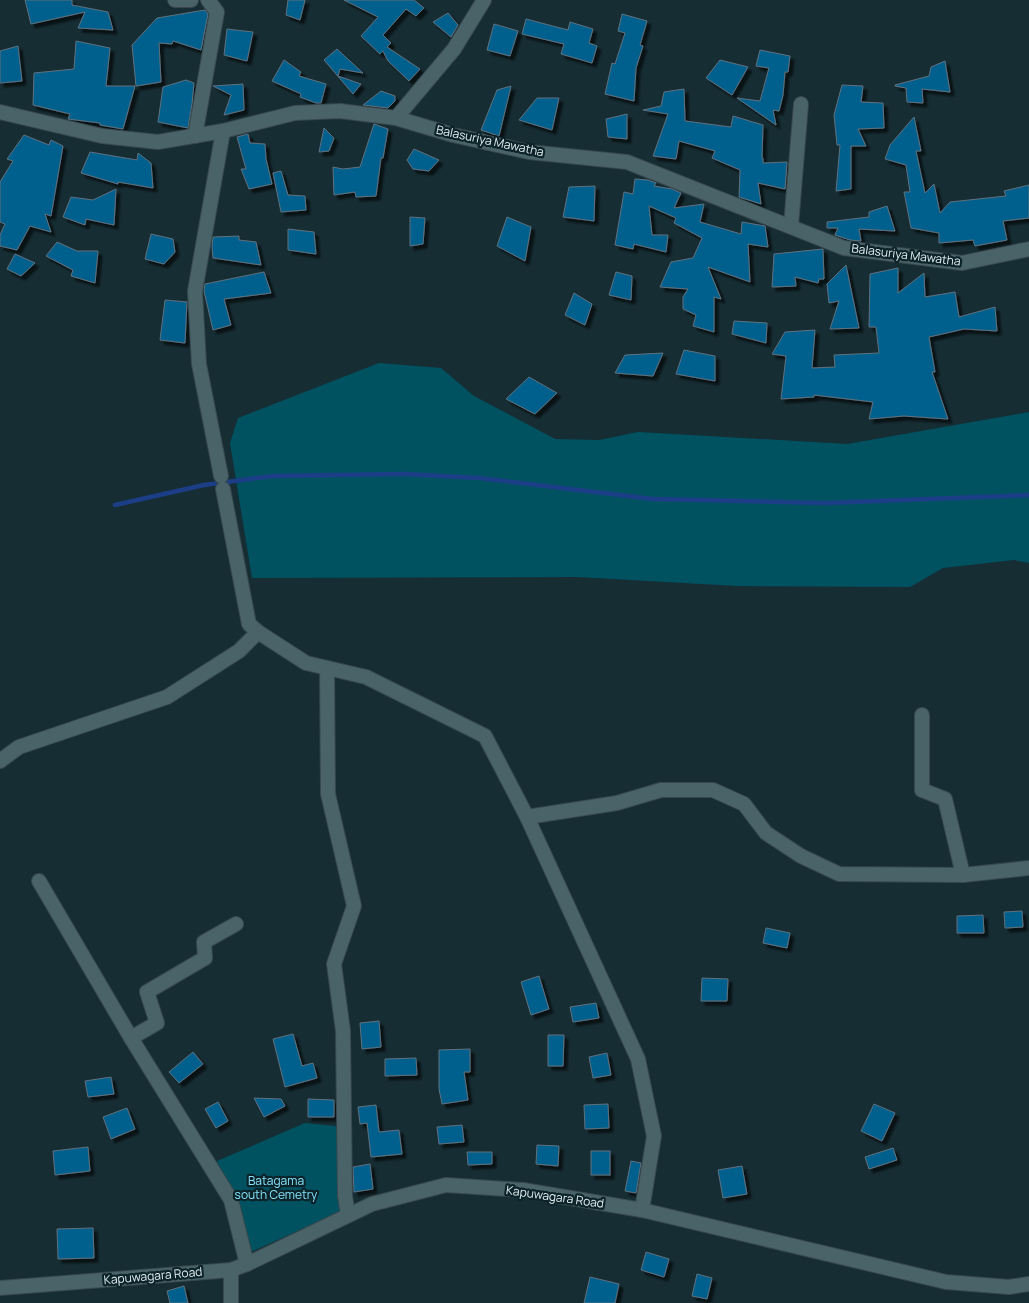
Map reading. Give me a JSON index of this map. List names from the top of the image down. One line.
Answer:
{"streets":{"street":["Balasuriya Mawatha","Kapuwagara Road"]},"parks":["Batagama south Cemetry"]}
